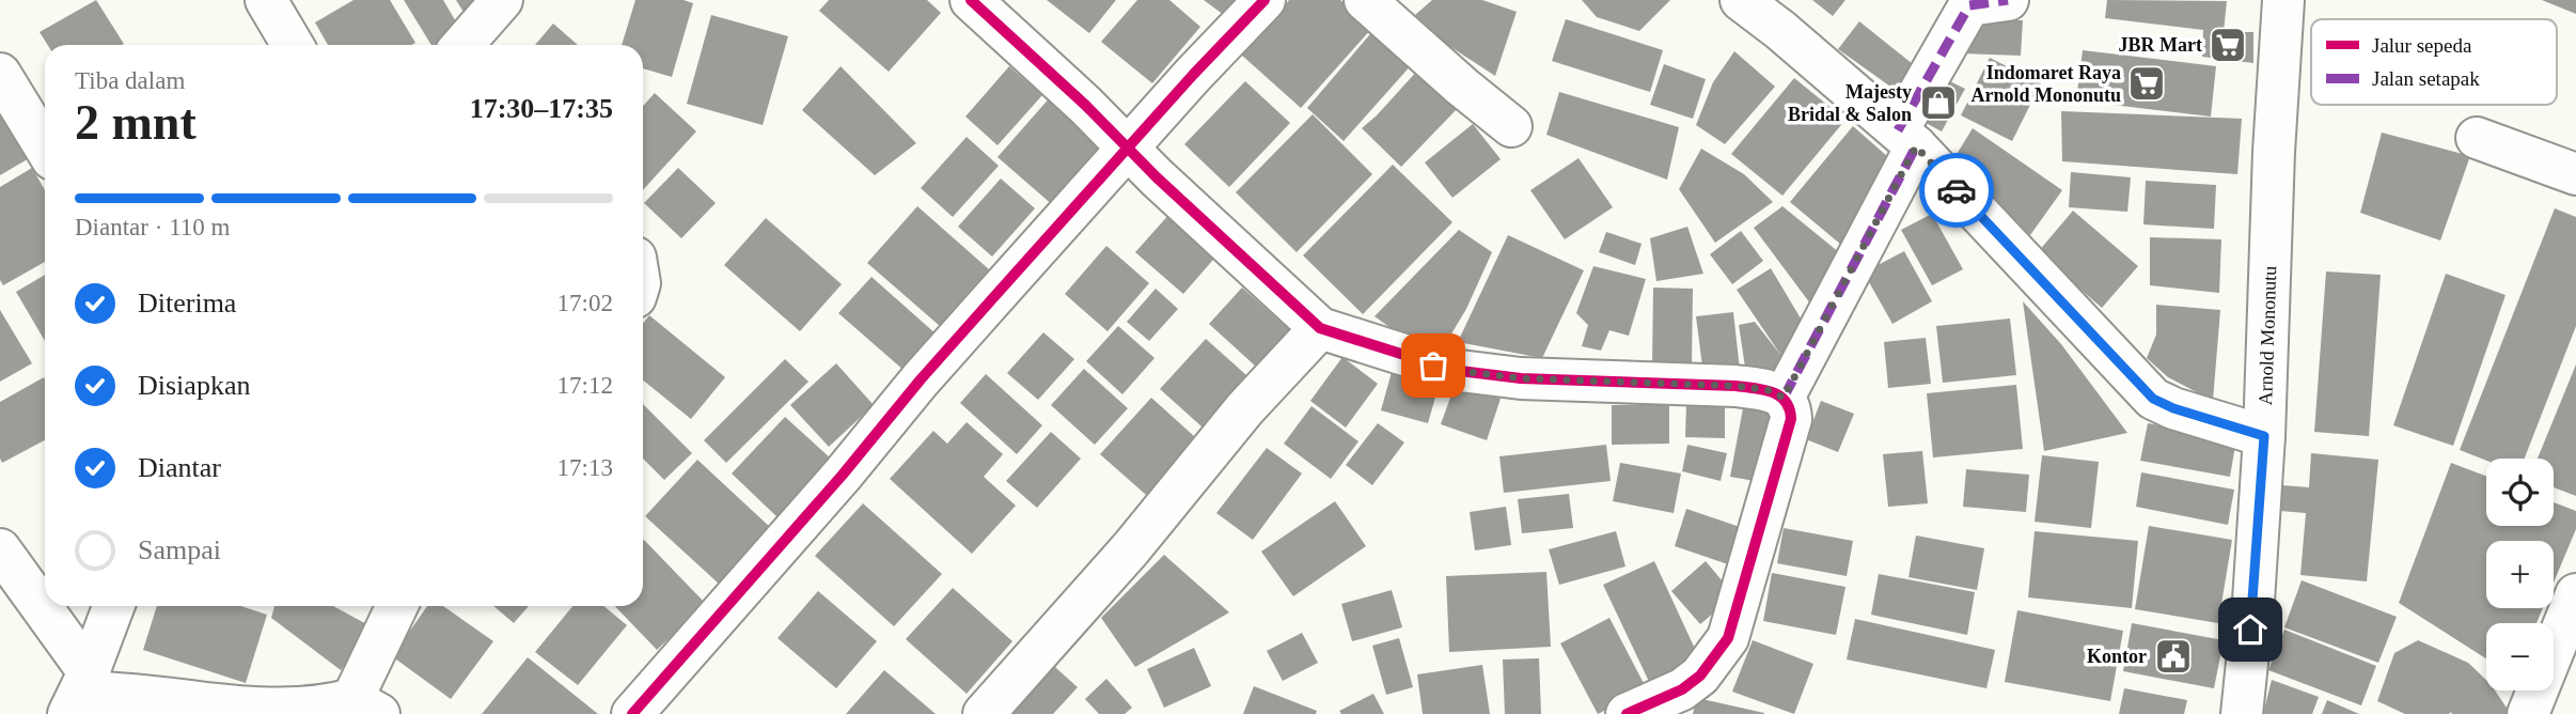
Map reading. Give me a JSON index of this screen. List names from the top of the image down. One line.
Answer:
{"streets":{"street":["Arnold Mononutu"]},"places":{"supermarket":["JBR Mart","Indomaret Raya Arnold Mononutu"],"shop":["Majesty Bridal & Salon"],"public building":["Kontor"]},"legend":["Jalur sepeda","Jalan setapak"],"page":{"heading":["2 mnt","Tiba dalam","17:30–17:35"],"bar":"Diantar · 110 m","list":[["Diterima","17:02"],["Disiapkan","17:12"],["Diantar","17:13"],"Sampai"],"map_buttons":["+","−"]}}
